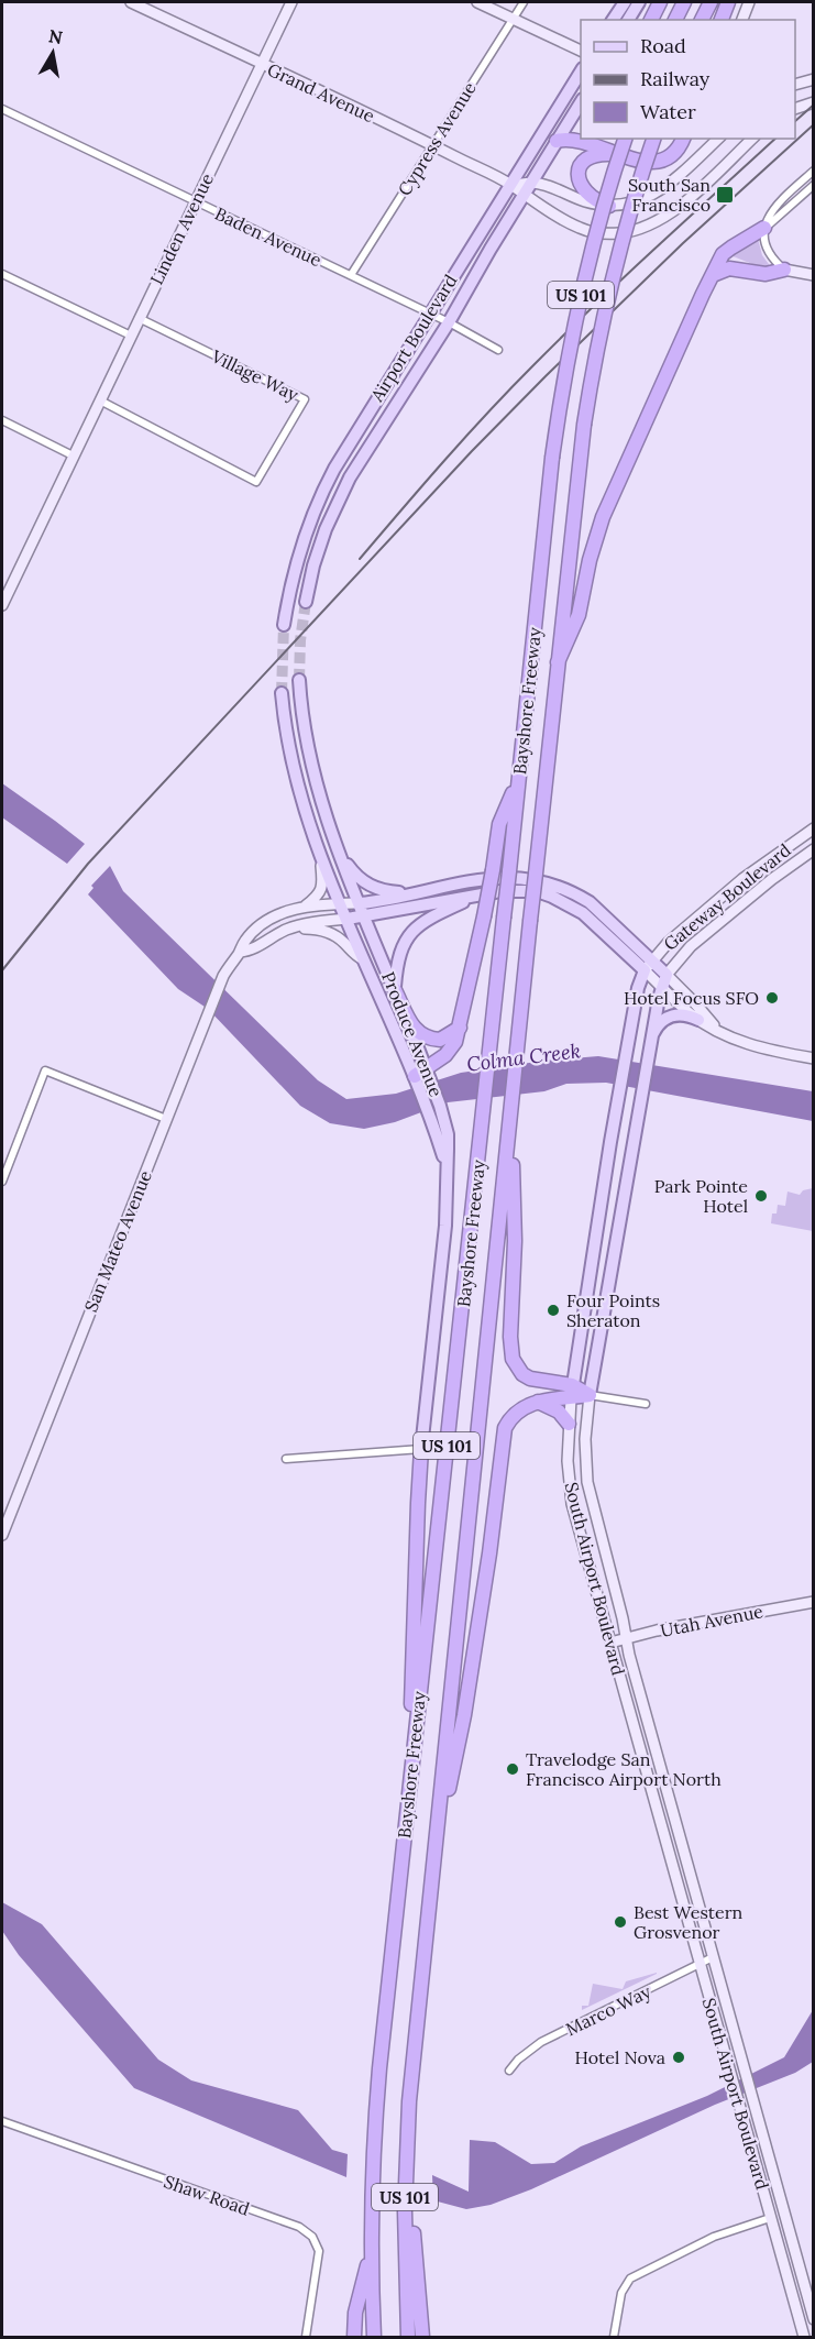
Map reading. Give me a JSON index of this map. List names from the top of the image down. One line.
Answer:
{"streets":{"highway":["US 101","Bayshore Freeway"],"main road":["Airport Boulevard","Produce Avenue","South Airport Boulevard"],"street":["Grand Avenue","Cypress Avenue","Linden Avenue","Baden Avenue","Village Way","Gateway Boulevard","San Mateo Avenue","Utah Avenue","Marco Way","Shaw Road"]},"crossings":[["Grand Avenue","Cypress Avenue"],["Grand Avenue","Linden Avenue"],["Grand Avenue","Airport Boulevard"],["Cypress Avenue","Baden Avenue"],["Linden Avenue","Baden Avenue"],["Linden Avenue","Village Way"],["Baden Avenue","Airport Boulevard"],["Gateway Boulevard","South Airport Boulevard"],["Produce Avenue","San Mateo Avenue"],["South Airport Boulevard","Utah Avenue"],["South Airport Boulevard","Marco Way"]],"water":["Colma Creek"],"places":{"transit":["South San Francisco"],"other":["Hotel Focus SFO","Park Pointe Hotel","Four Points Sheraton","Travelodge San Francisco Airport North","Best Western Grosvenor","Hotel Nova"]},"legend":["Road","Railway","Water"],"north":"top"}
